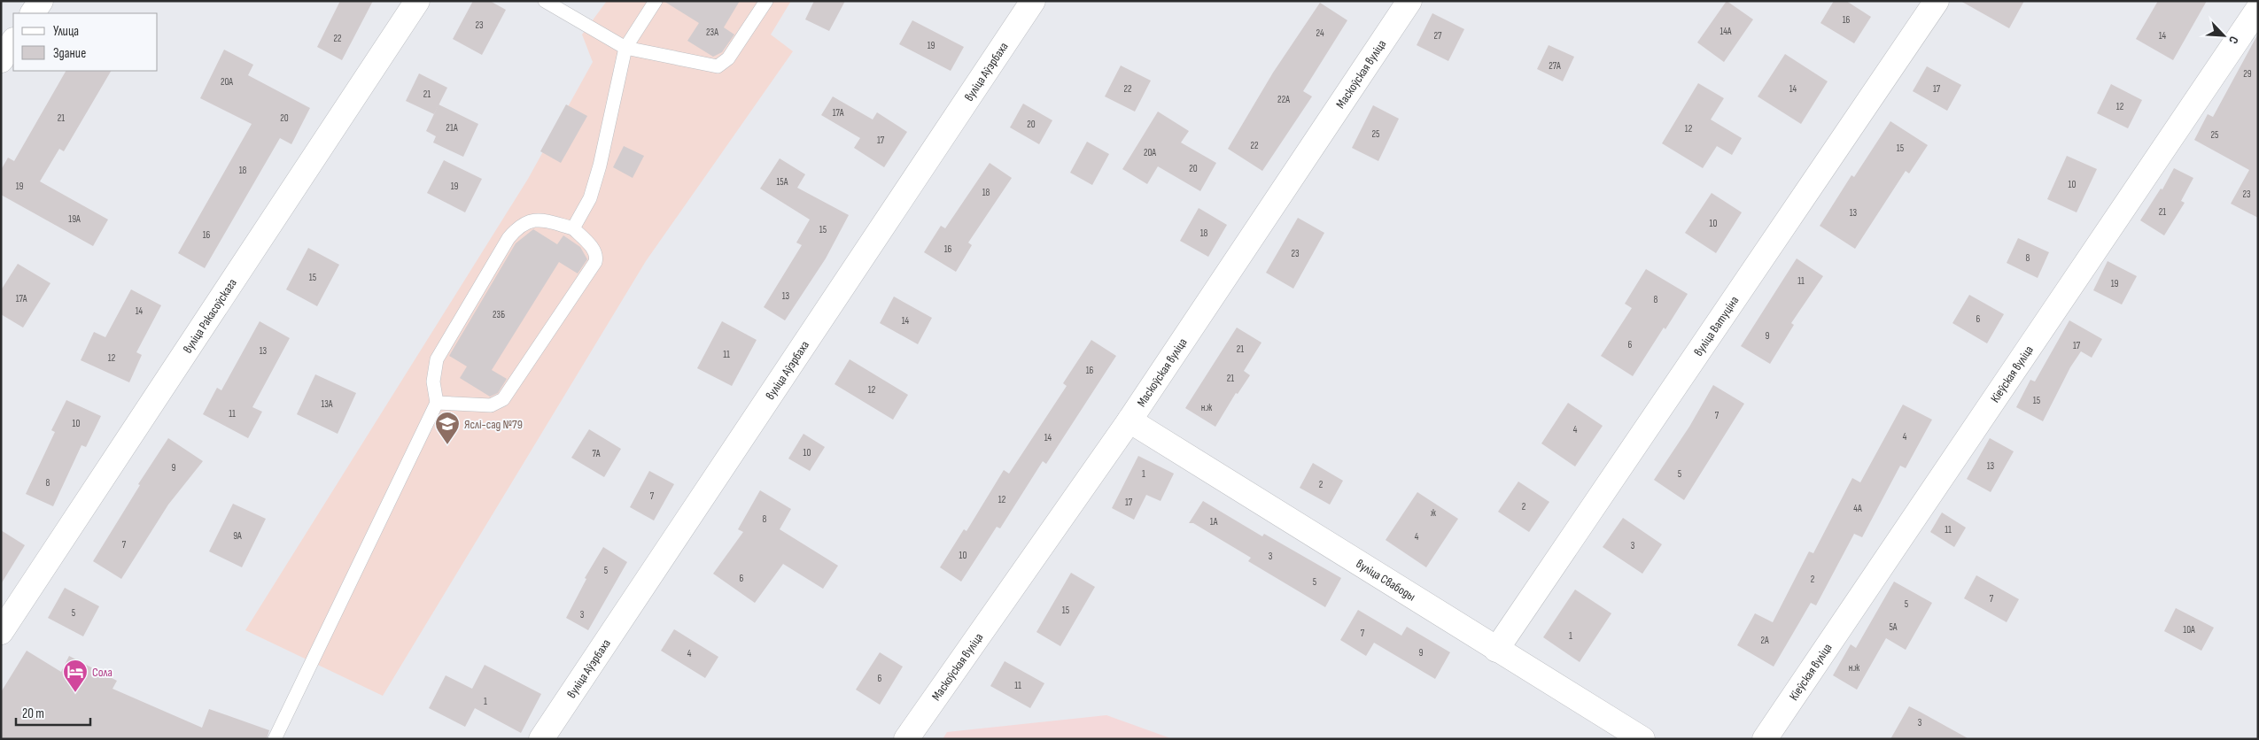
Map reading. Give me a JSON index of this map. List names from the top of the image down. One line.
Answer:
{"streets":{"street":["вуліца Аўэрбаха","Маскоўская вуліца","вуліца Ракасоўскага","вуліца Ватуціна","Кіеўская вуліца","вуліца Свабоды"]},"crossings":[["Маскоўская вуліца","вуліца Свабоды"],["вуліца Ватуціна","вуліца Свабоды"]],"places":{"school or university":["Яслі-сад №79"],"hotel":["Сола"]},"house_numbers":["16","23","14А","23А","24","27","14","22","19","27А","29","20А","22","14","17","21","22А","12","17А","21","20","20","21А","12","25","25","17","22","15","20А","20","18","15А","10","19","19","18","23","21","13","19А","10","15","18","16","16","23","8","15","11","19","13","17А","8","14","23Б","6","14","9","6","17","21","13","11","12","16","21","12","15","13А","н.ж","11","7","10","4","4","14","10","7А","13","9","1","5","8","2","7","12","17","2","4А","ж","8","1А","11","9А","4","7","3","10","3","5","6","2","5","7","5","15","5","3","5А","10А","7","1","2А","9","4","н.ж","6","11","1","3"],"legend":["Улица","Здание"],"scale_bar":"20 m","north":"bottom right"}
